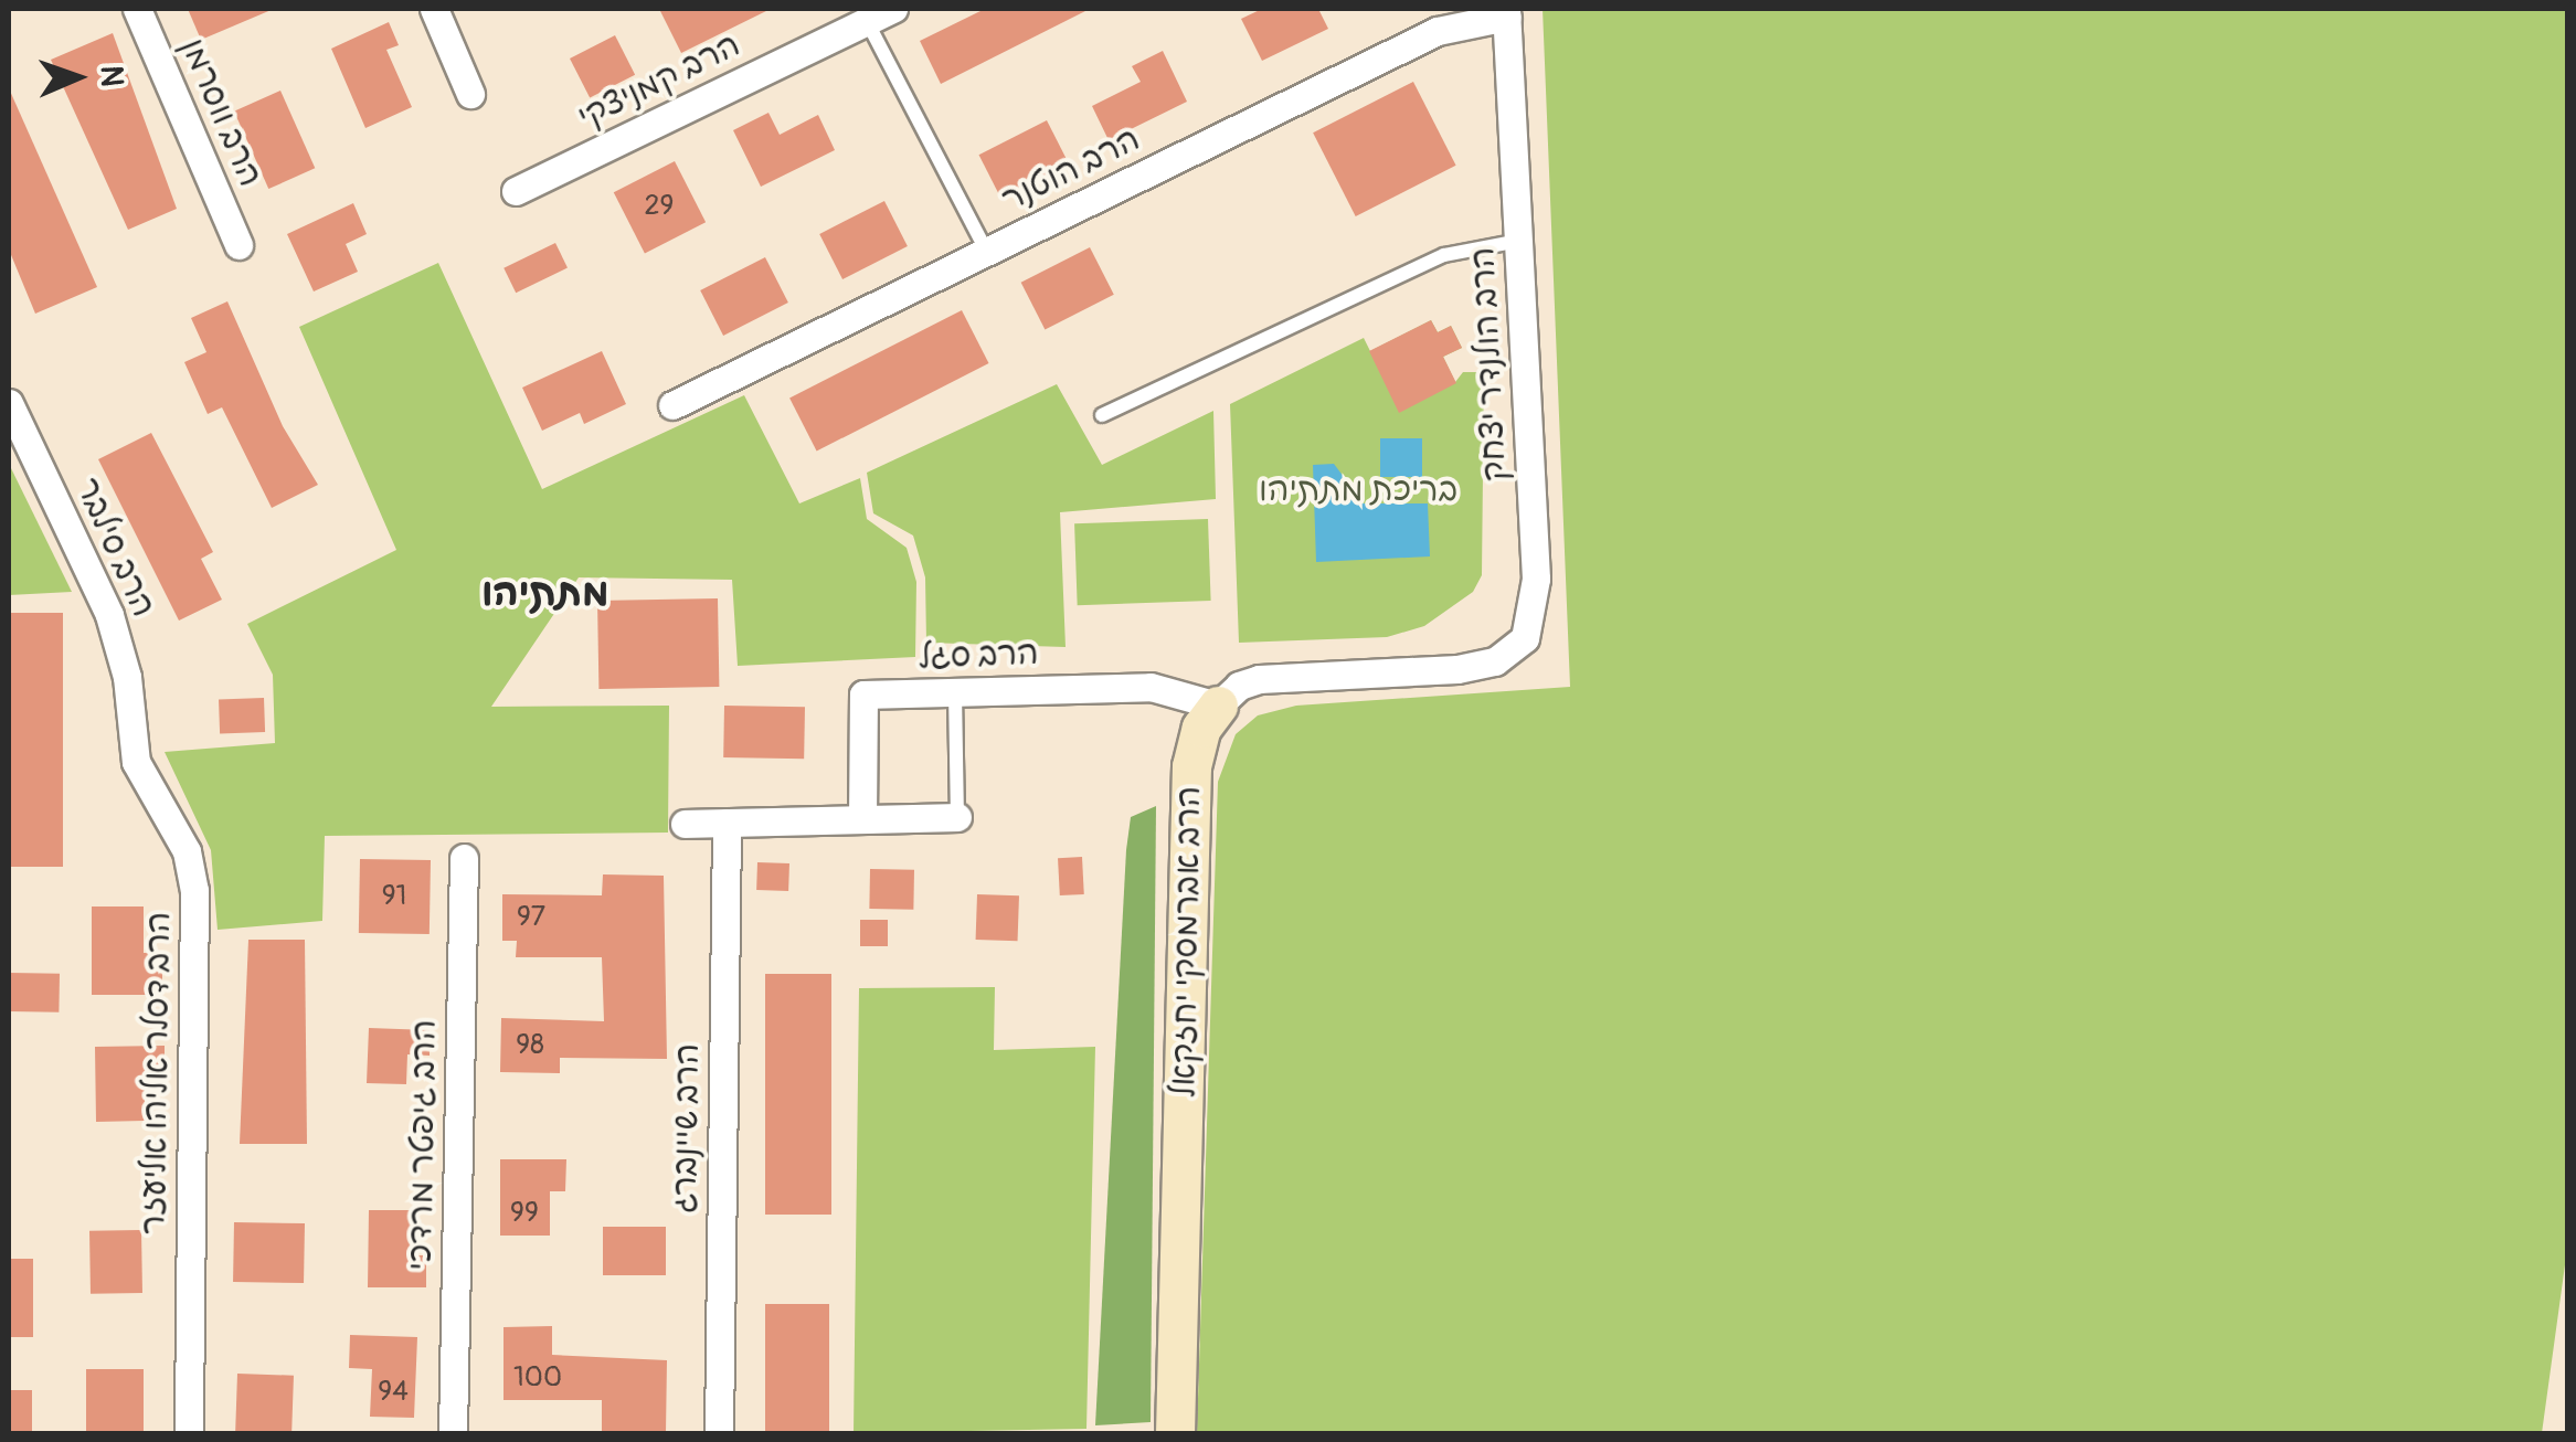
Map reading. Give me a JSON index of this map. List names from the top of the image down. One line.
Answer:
{"streets":{"street":["הרב קמניצקי","הרב ווסרמן","הרב הוטנר","הרב הולנדר יצחק","הרב סילבר","הרב סגל","הרב אברמסקי יחזקאל","הרב דסלר אליהו אליעזר","הרב שיינברג","הרב גיפטר מרדכי"]},"crossings":[["הרב הוטנר","הרב הולנדר יצחק"],["הרב הולנדר יצחק","הרב סגל"],["הרב הולנדר יצחק","הרב אברמסקי יחזקאל"],["הרב סילבר","הרב דסלר אליהו אליעזר"],["הרב סגל","הרב אברמסקי יחזקאל"]],"districts":["מתתיהו"],"parks":["בריכת מתתיהו"],"house_numbers":["29","91","97","98","99","100","94"],"north":"right"}
